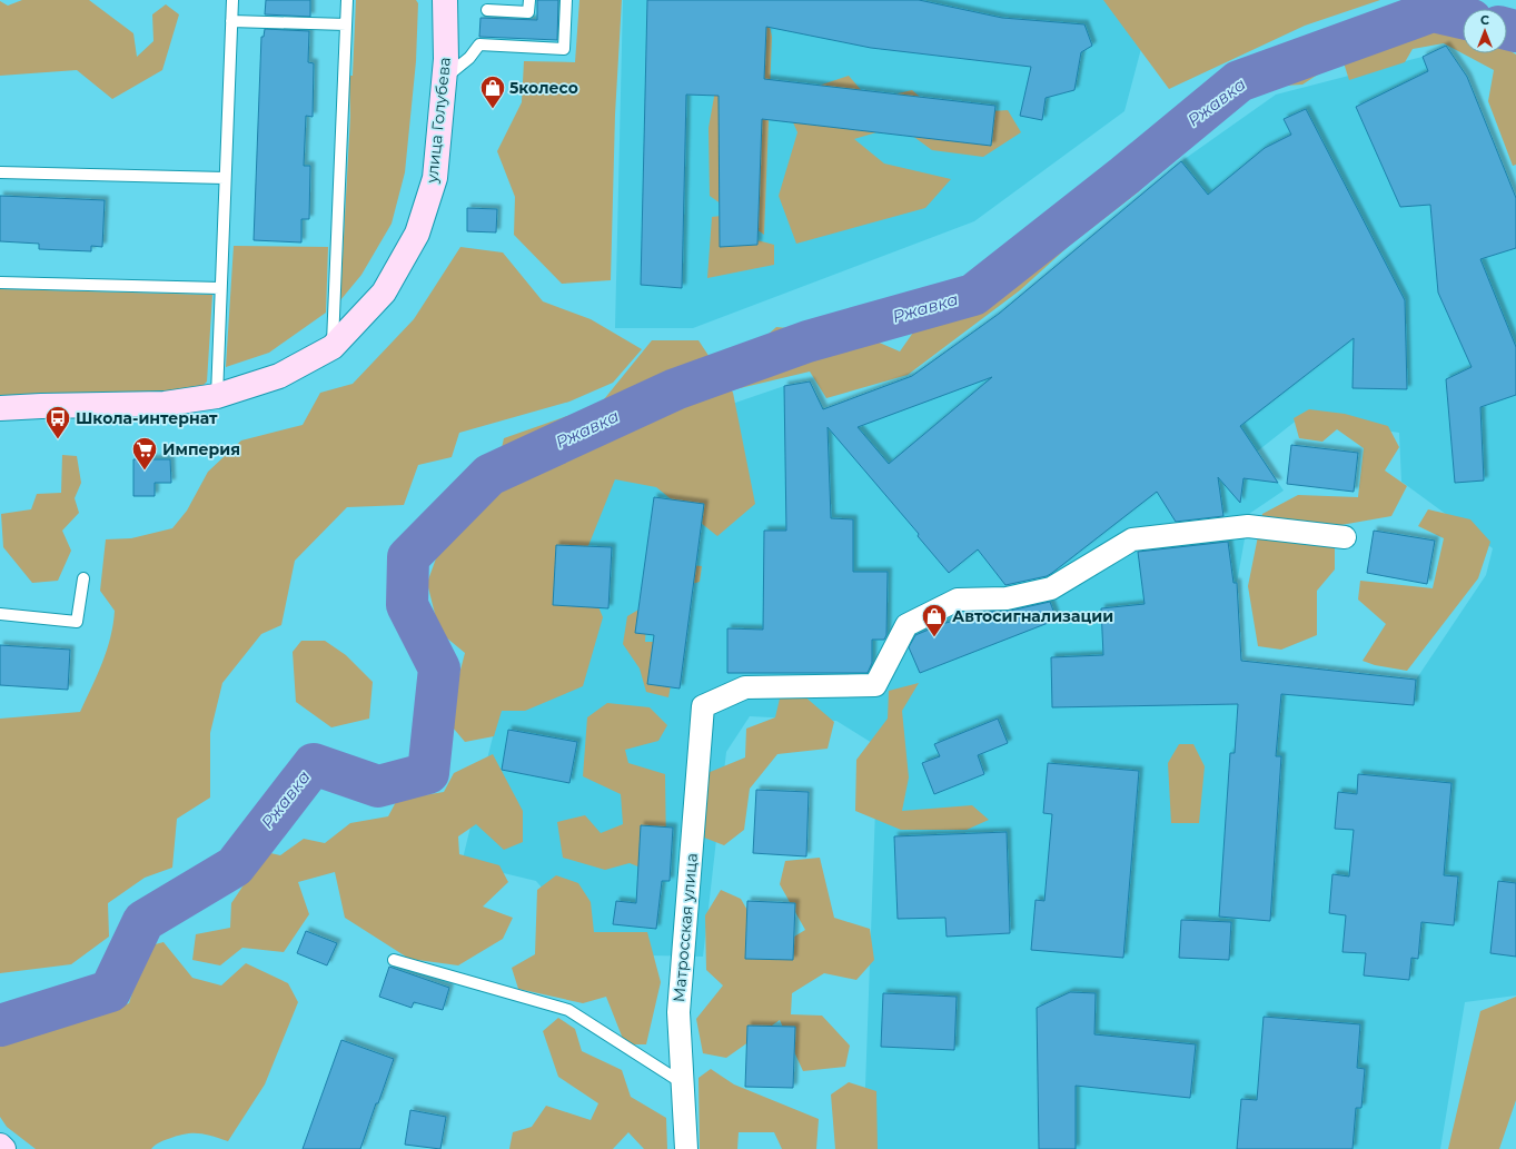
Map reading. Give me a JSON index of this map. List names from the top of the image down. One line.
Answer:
{"streets":{"street":["улица Голубева","Матросская улица"]},"water":["Ржавка"],"places":{"shop":["5колесо","Автосигнализации"],"bus stop":["Школа-интернат"],"supermarket":["Империя"]},"north":"top"}
